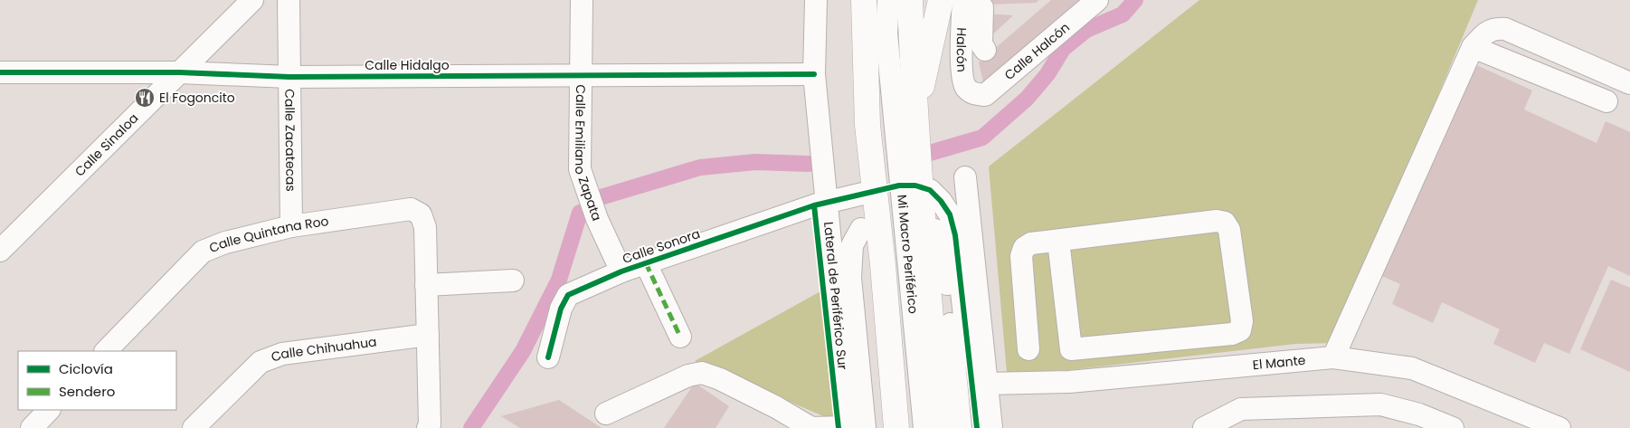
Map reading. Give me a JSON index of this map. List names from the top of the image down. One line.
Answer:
{"streets":{"street":["Halcón","Calle Halcón","Calle Hidalgo","Calle Zacatecas","Calle Sinaloa","Calle Emiliano Zapata","Calle Quintana Roo","Calle Sonora","Mi Macro Periférico","Lateral de Periférico Sur","Calle Chihuahua","El Mante"]},"crossings":[["Halcón","Calle Halcón"],["Calle Hidalgo","Calle Zacatecas"],["Calle Hidalgo","Calle Sinaloa"],["Calle Hidalgo","Calle Emiliano Zapata"],["Calle Hidalgo","Lateral de Periférico Sur"],["Calle Zacatecas","Calle Quintana Roo"],["Calle Emiliano Zapata","Calle Sonora"],["Calle Sonora","Lateral de Periférico Sur"]],"places":{"restaurant":["El Fogoncito"]},"legend":["Ciclovía","Sendero"]}
